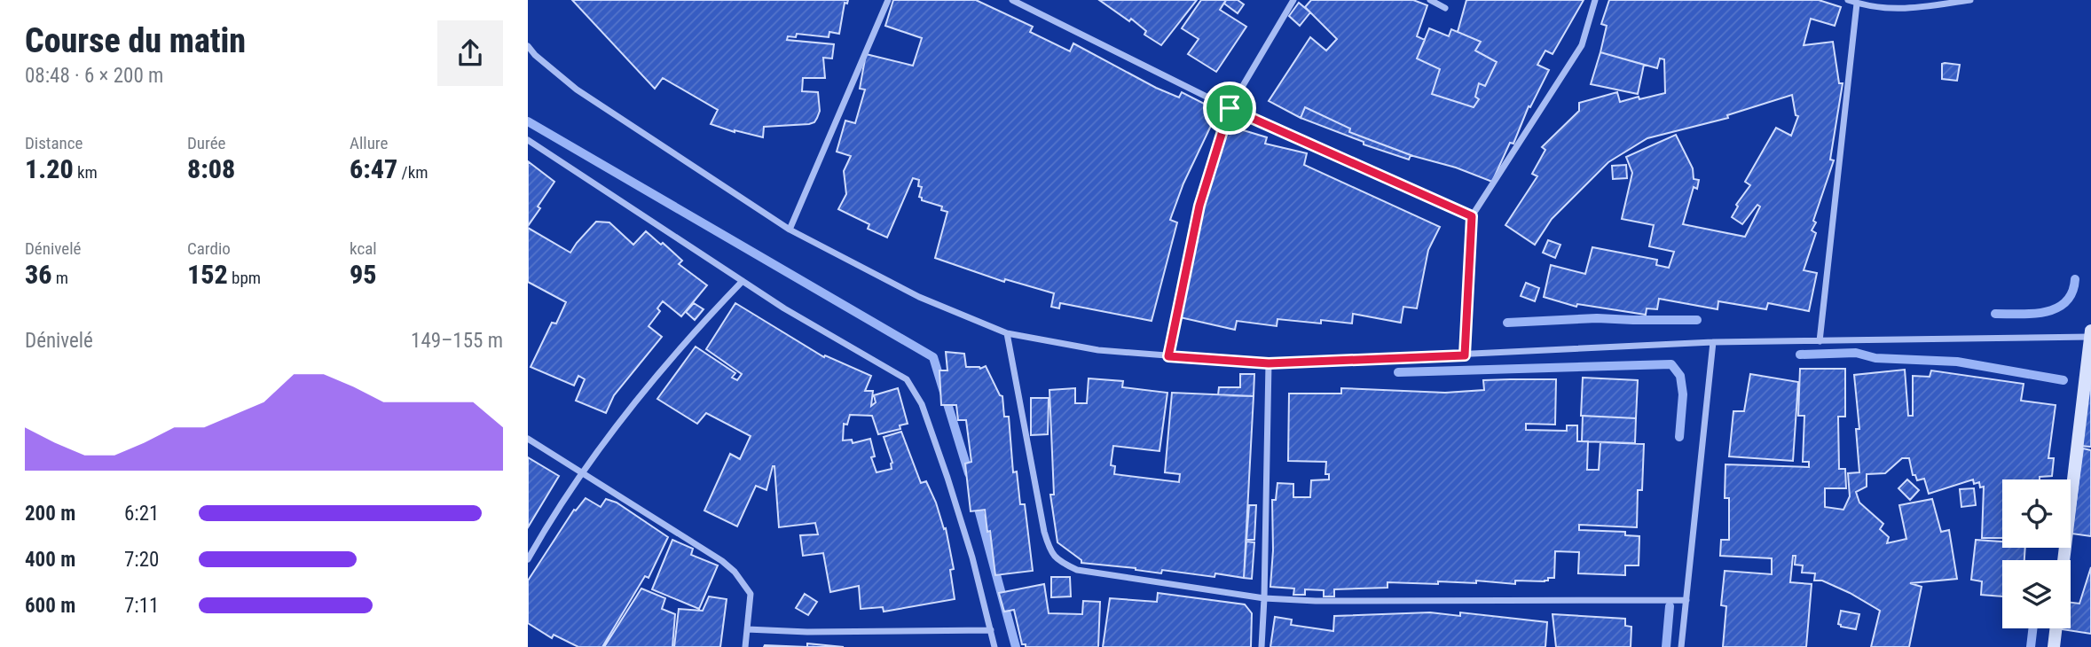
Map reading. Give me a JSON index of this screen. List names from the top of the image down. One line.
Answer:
{"page":{"heading":["Course du matin","08:48 · 6 × 200 m"],"stats":[["Distance","1.20 km"],["Durée","8:08"],["Allure","6:47 /km"],["Dénivelé","36 m"],["Cardio","152 bpm"],["kcal","95"]],"chart":["Dénivelé","149–155 m"],"list":[{"name":"200 m","note":"6:21"},{"name":"400 m","note":"7:20"},{"name":"600 m","note":"7:11"}]}}
